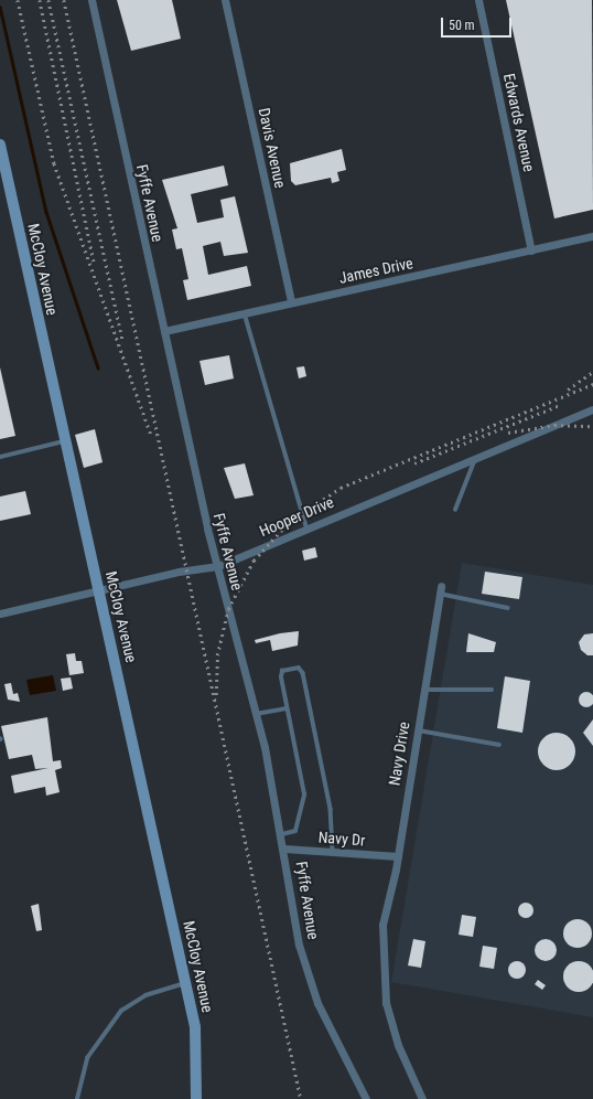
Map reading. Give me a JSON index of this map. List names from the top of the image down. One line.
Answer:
{"streets":{"street":["Edwards Avenue","Davis Avenue","Fyffe Avenue","McCloy Avenue","James Drive","Hooper Drive","Navy Drive","Navy Dr"]},"crossings":[["Edwards Avenue","James Drive"],["Davis Avenue","James Drive"],["Fyffe Avenue","James Drive"],["Fyffe Avenue","Hooper Drive"],["Fyffe Avenue","Navy Dr"],["McCloy Avenue","Hooper Drive"],["Navy Drive","Navy Dr"]],"scale_bar":"50 m"}
